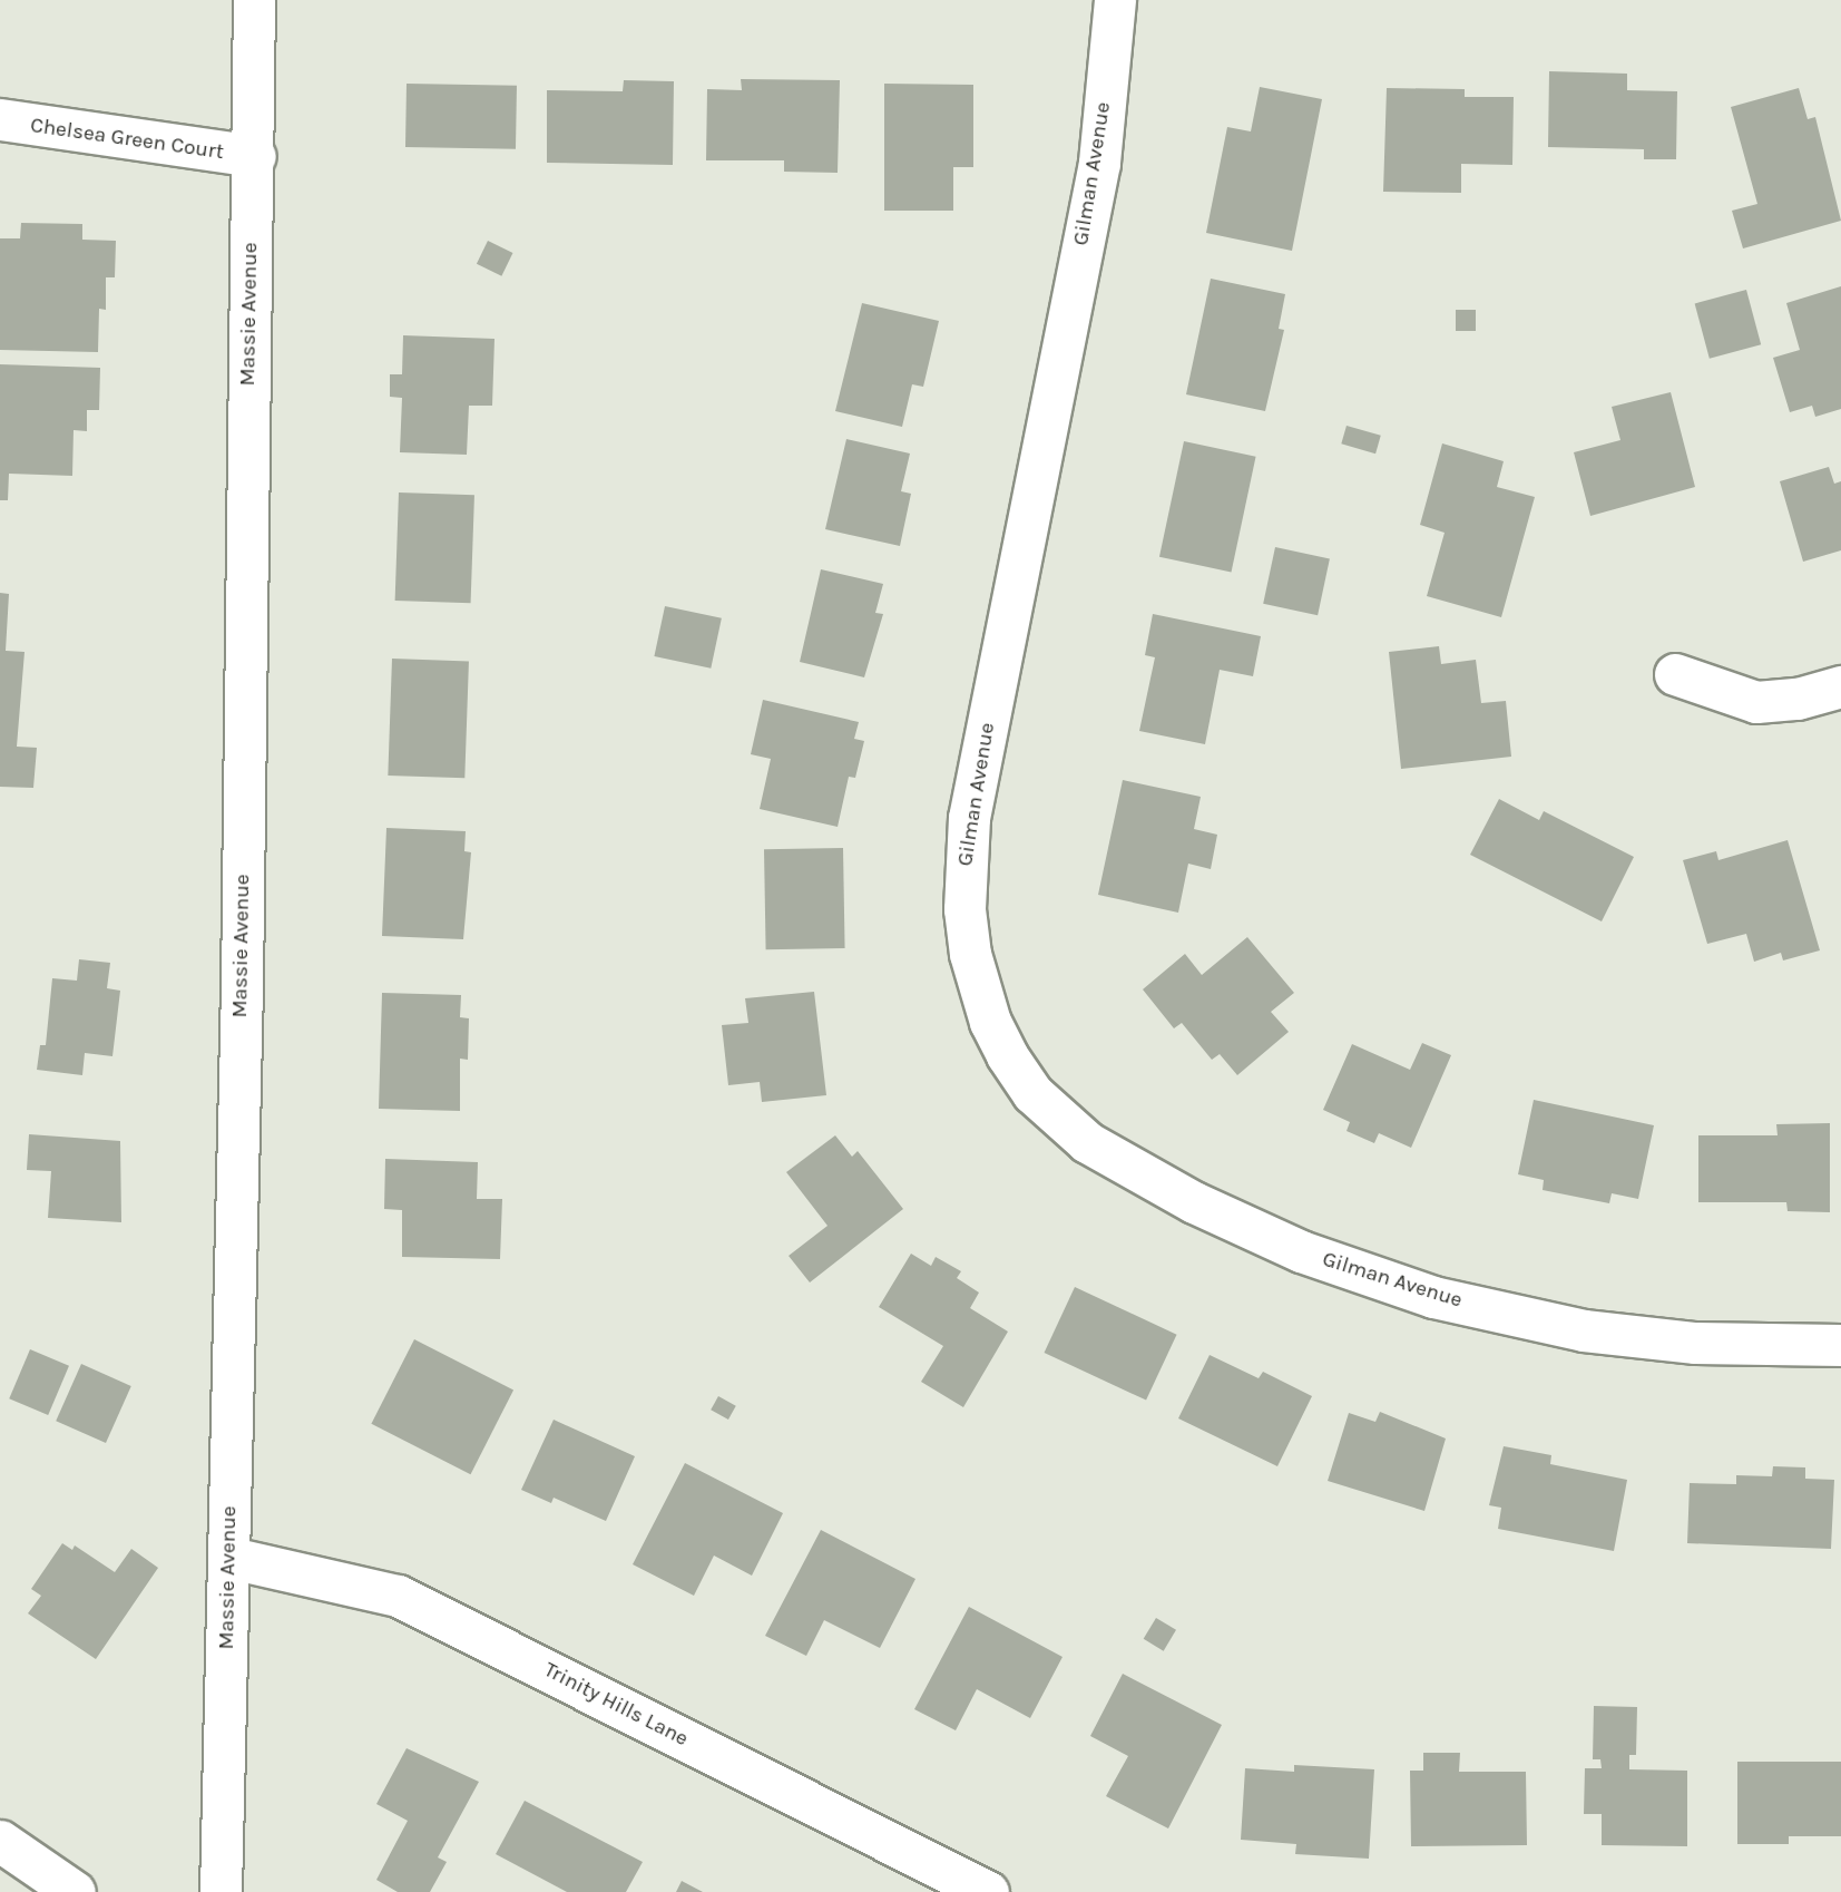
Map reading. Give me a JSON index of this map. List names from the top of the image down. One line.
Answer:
{"streets":{"street":["Chelsea Green Court","Gilman Avenue","Massie Avenue","Trinity Hills Lane"]},"crossings":[["Chelsea Green Court","Massie Avenue"],["Massie Avenue","Trinity Hills Lane"]]}
